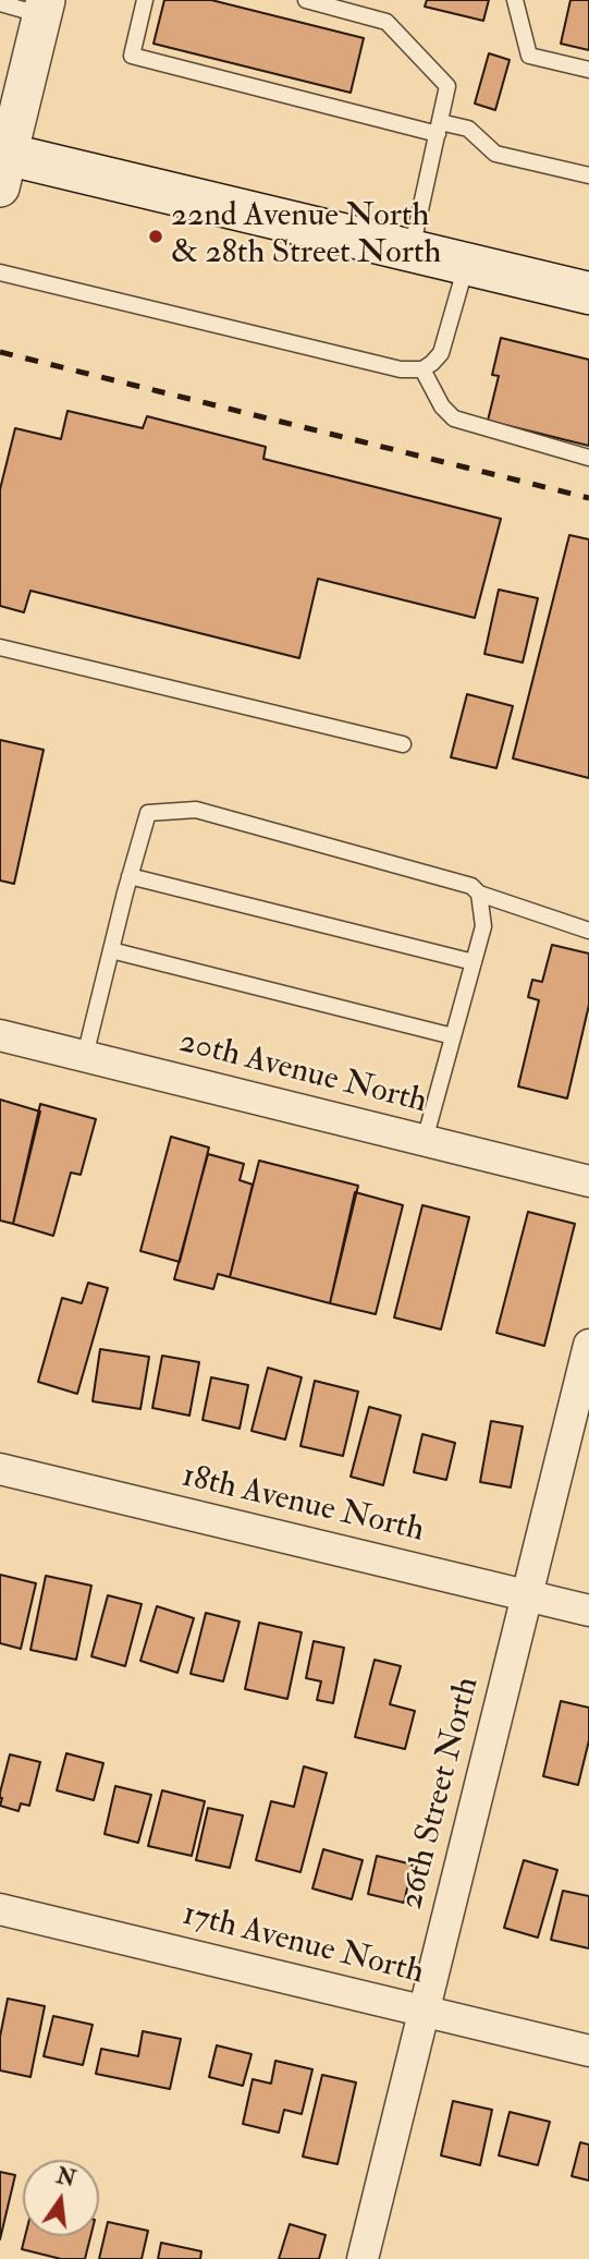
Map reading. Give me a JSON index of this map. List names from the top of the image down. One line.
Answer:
{"streets":{"street":["20th Avenue North","18th Avenue North","26th Street North","17th Avenue North"]},"crossings":[["18th Avenue North","26th Street North"],["26th Street North","17th Avenue North"]],"places":["22nd Avenue North & 28th Street North"],"north":"top"}
